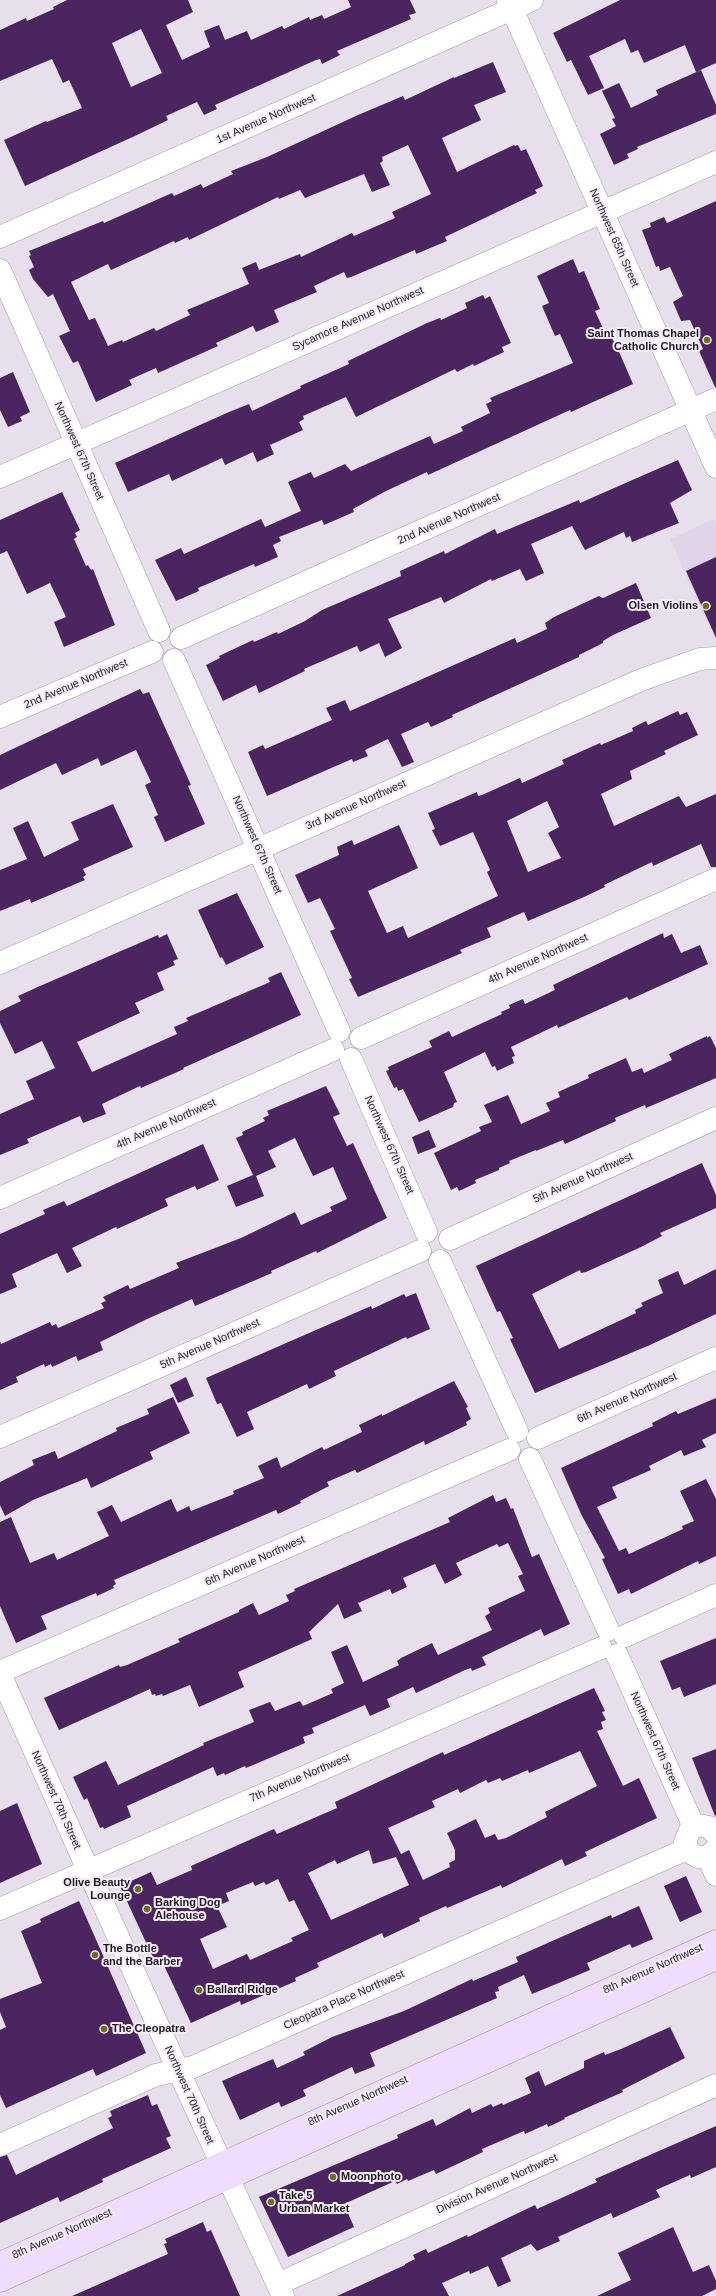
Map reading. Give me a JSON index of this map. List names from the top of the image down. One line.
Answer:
{"streets":{"main road":["8th Avenue Northwest"],"street":["1st Avenue Northwest","Northwest 65th Street","Sycamore Avenue Northwest","Northwest 67th Street","2nd Avenue Northwest","3rd Avenue Northwest","4th Avenue Northwest","5th Avenue Northwest","6th Avenue Northwest","7th Avenue Northwest","Northwest 70th Street","Cleopatra Place Northwest","Division Avenue Northwest"]},"crossings":[["1st Avenue Northwest","Northwest 65th Street"],["Northwest 65th Street","Sycamore Avenue Northwest"],["Northwest 65th Street","2nd Avenue Northwest"],["Sycamore Avenue Northwest","Northwest 67th Street"],["Northwest 67th Street","2nd Avenue Northwest"],["Northwest 67th Street","3rd Avenue Northwest"],["Northwest 67th Street","4th Avenue Northwest"],["Northwest 67th Street","5th Avenue Northwest"],["Northwest 67th Street","6th Avenue Northwest"],["Northwest 67th Street","7th Avenue Northwest"],["6th Avenue Northwest","Northwest 70th Street"],["7th Avenue Northwest","Northwest 70th Street"],["Northwest 70th Street","8th Avenue Northwest"],["Northwest 70th Street","Cleopatra Place Northwest"],["Northwest 70th Street","Division Avenue Northwest"]],"places":["Saint Thomas Chapel Catholic Church","Olsen Violins","Olive Beauty Lounge","Barking Dog Alehouse","The Bottle and the Barber","Ballard Ridge","The Cleopatra","Moonphoto","Take 5 Urban Market"]}
